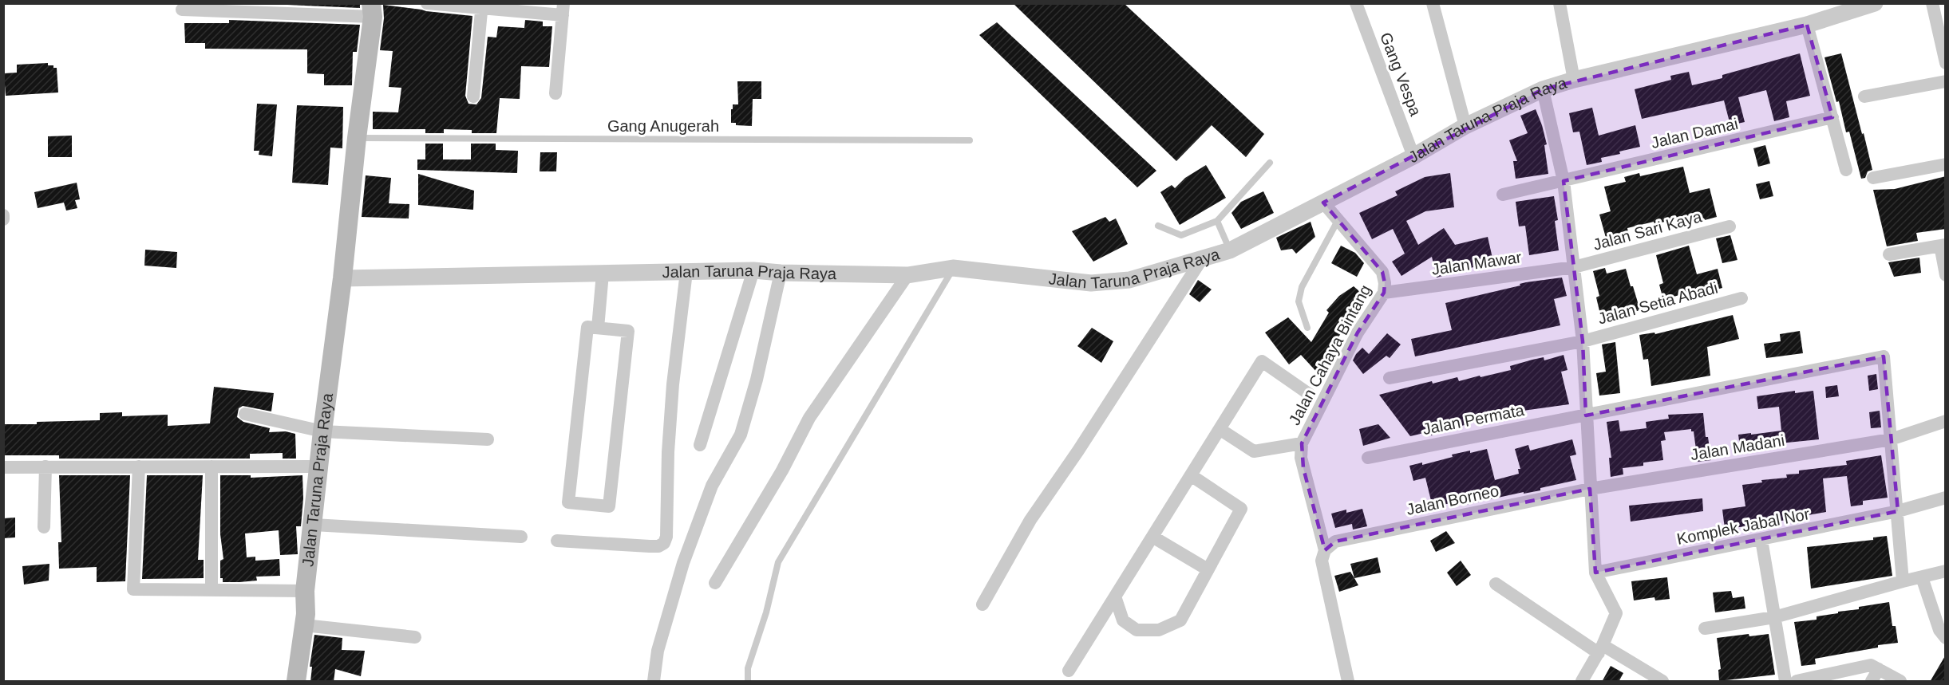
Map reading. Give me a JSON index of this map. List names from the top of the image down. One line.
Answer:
{"streets":{"main road":["Jalan Taruna Praja Raya"],"street":["Gang Vespa","Jalan Damai","Jalan Sari Kaya","Jalan Mawar","Jalan Setia Abadi","Jalan Cahaya Bintang","Jalan Permata","Jalan Madani","Jalan Borneo","Komplek Jabal Nor"],"lane":["Gang Anugerah"]},"crossings":[["Gang Vespa","Jalan Taruna Praja Raya"],["Jalan Taruna Praja Raya","Gang Anugerah"],["Jalan Taruna Praja Raya","Jalan Cahaya Bintang"],["Jalan Sari Kaya","Jalan Mawar"],["Jalan Mawar","Jalan Cahaya Bintang"],["Jalan Cahaya Bintang","Jalan Borneo"],["Jalan Permata","Jalan Madani"],["Jalan Madani","Jalan Borneo"]]}
